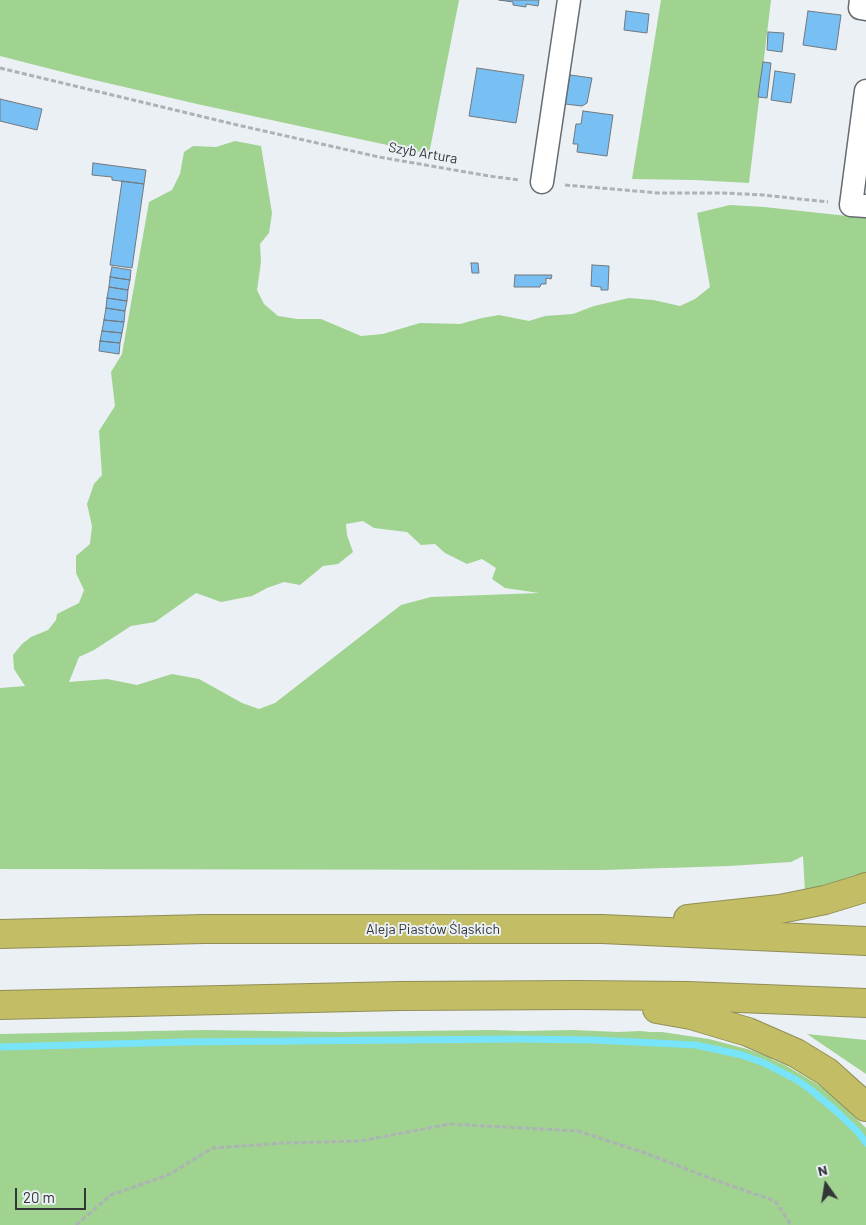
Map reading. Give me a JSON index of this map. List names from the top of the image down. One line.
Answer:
{"streets":{"highway":["Aleja Piastów Śląskich"],"path":["Szyb Artura"]},"scale_bar":"20 m","north":"top"}
